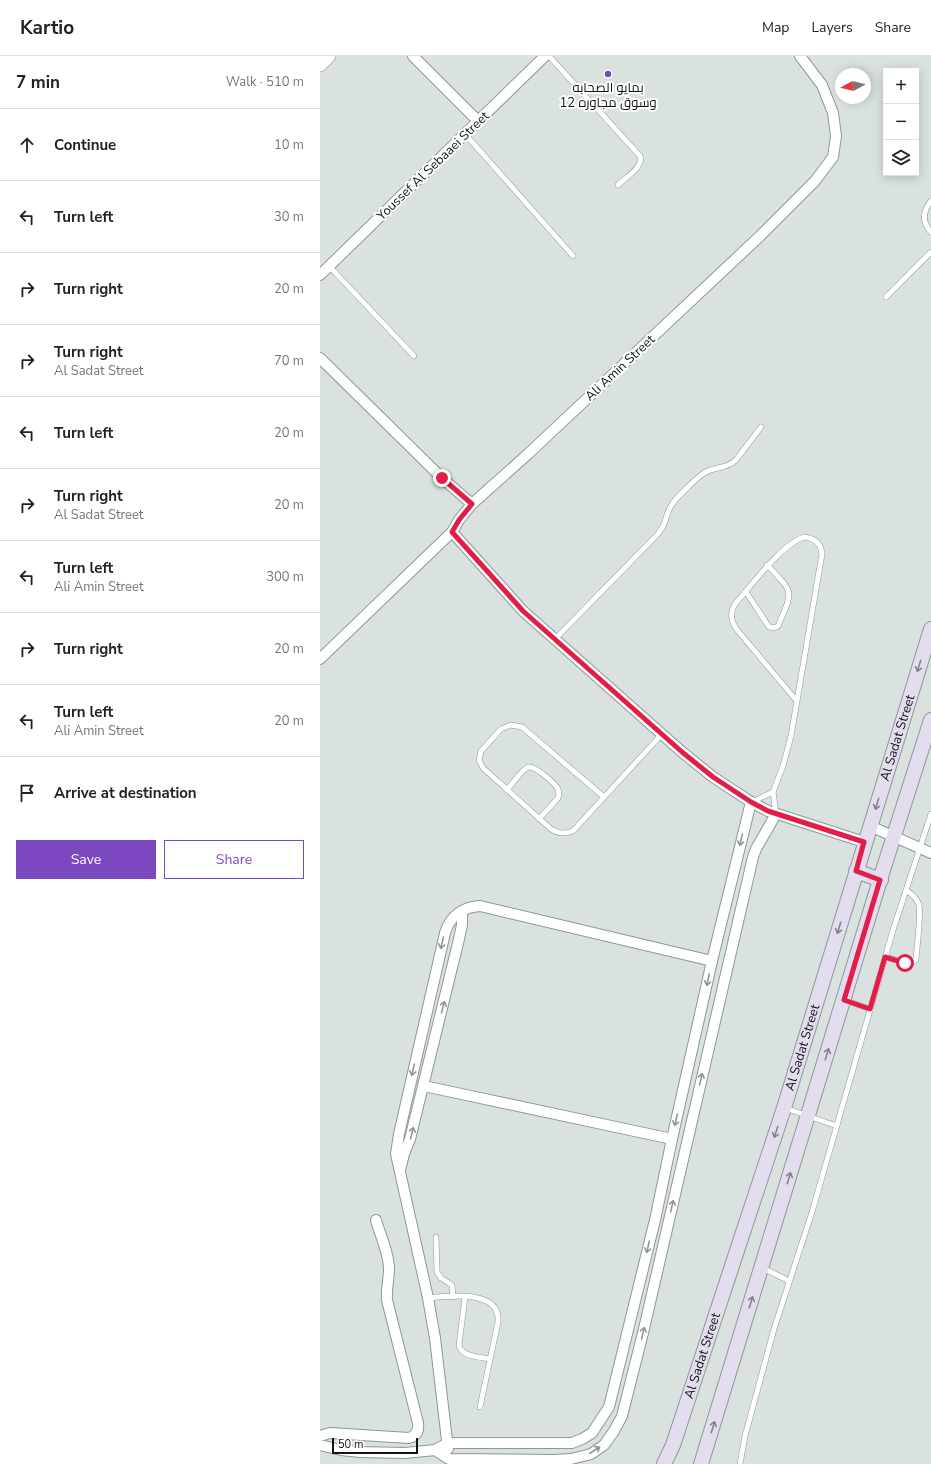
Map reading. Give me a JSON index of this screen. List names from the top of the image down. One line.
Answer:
{"streets":{"main road":["Al Sadat Street"],"street":["Youssef Al Sebaaei Street","Ali Amin Street"]},"places":["بمايو الصحابه وسوق مجاوره 12"],"scale_bar":"50 m","north":"left","page":{"header":"Kartio","nav":["Map","Layers","Share"],"heading":["7 min","Walk · 510 m"],"map_buttons":["+","−"],"list":[["Continue","10 m"],["Turn left","30 m"],["Turn right","20 m"],["Turn right","Al Sadat Street","70 m"],["Turn left","20 m"],["Turn right","Al Sadat Street","20 m"],["Turn left","Ali Amin Street","300 m"],["Turn right","20 m"],["Turn left","Ali Amin Street","20 m"],"Arrive at destination"],"buttons":["Save","Share"],"scale":"50 m"}}
